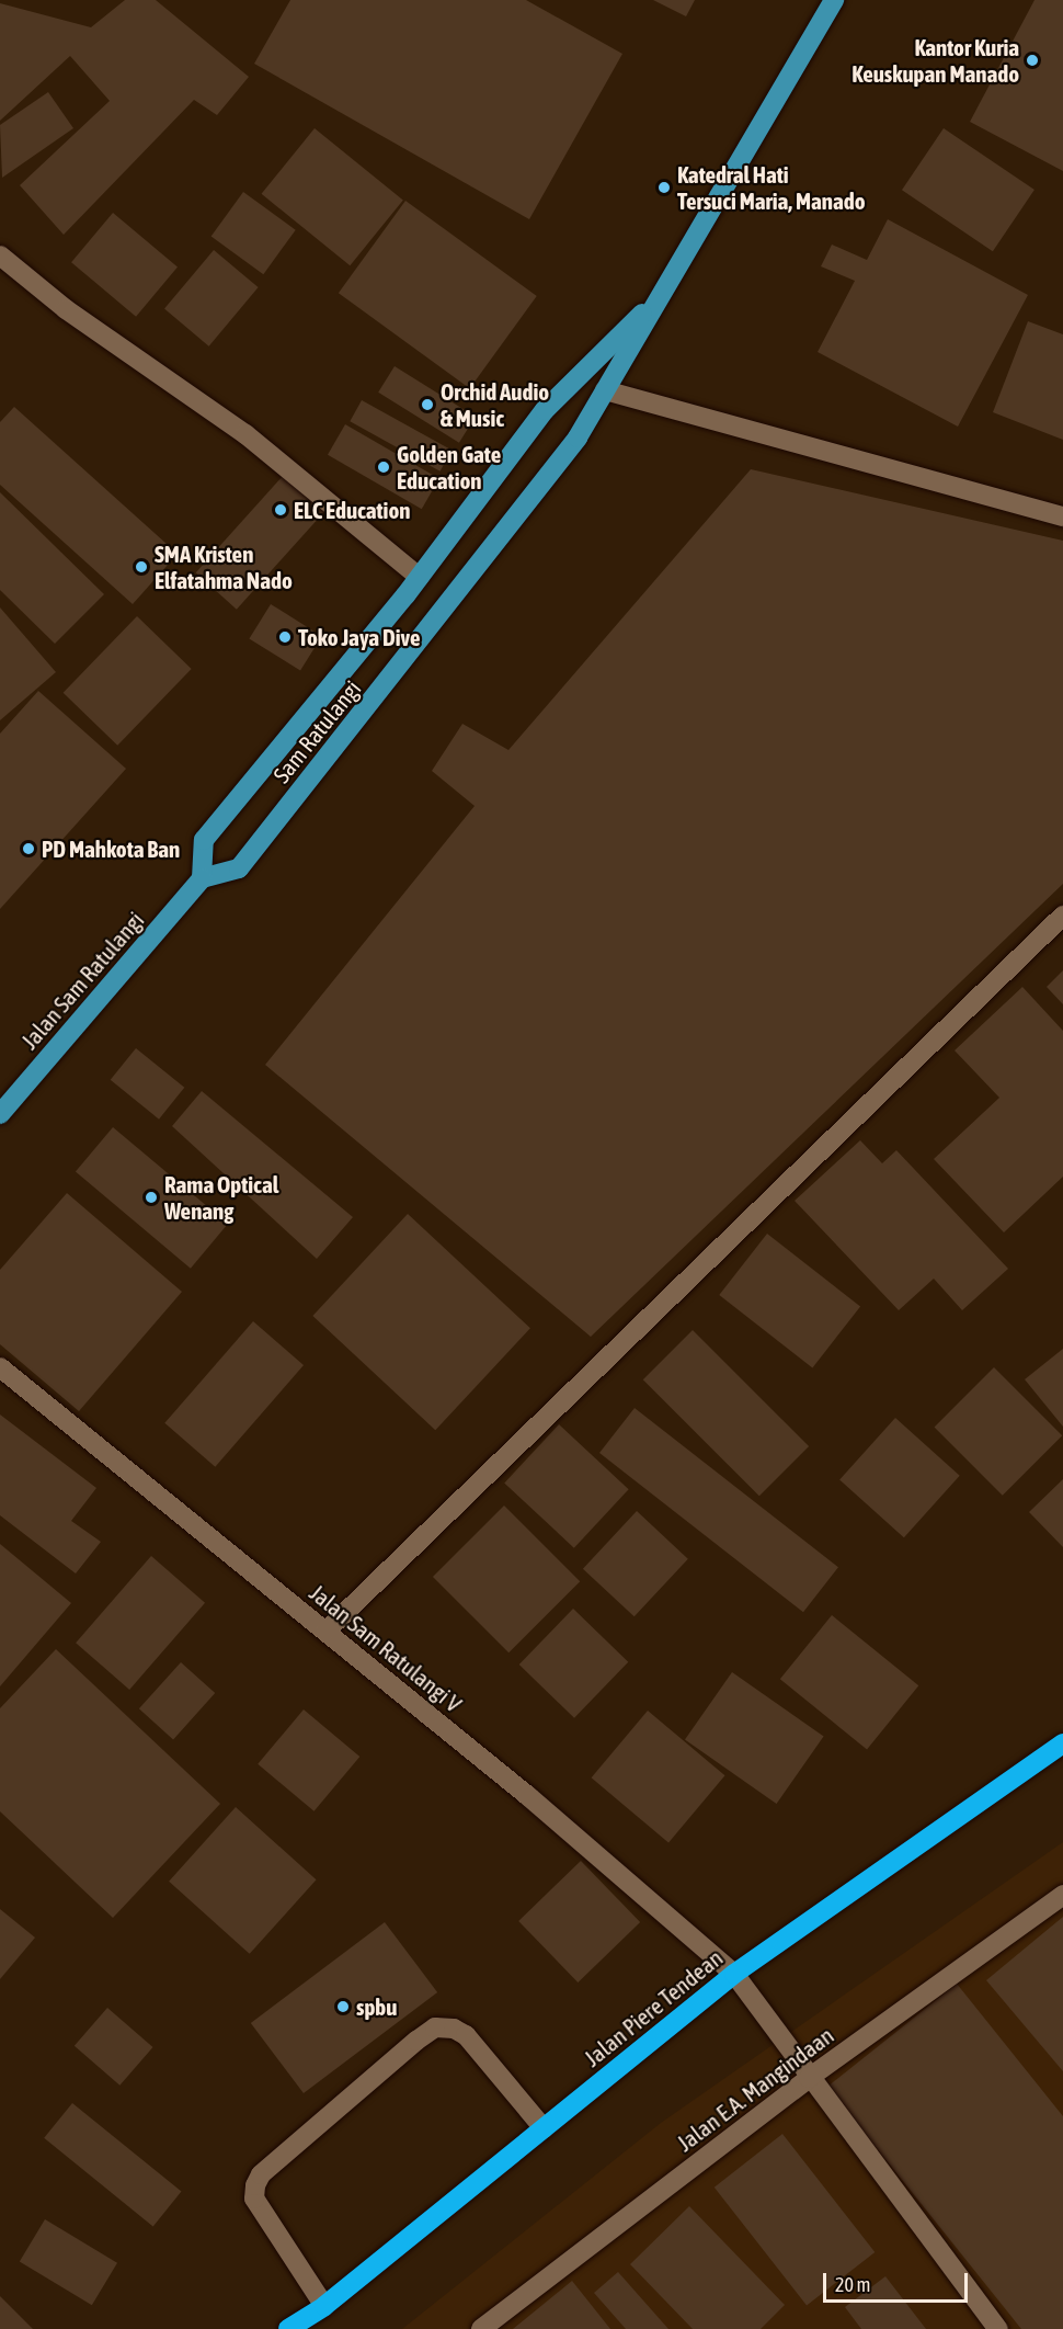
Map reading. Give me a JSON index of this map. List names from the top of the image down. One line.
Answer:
{"streets":{"highway":["Jalan Piere Tendean"],"main road":["Sam Ratulangi","Jalan Sam Ratulangi"],"street":["Jalan Sam Ratulangi V","Jalan E.A. Mangindaan"]},"crossings":[["Sam Ratulangi","Jalan Sam Ratulangi"],["Jalan Sam Ratulangi V","Jalan Piere Tendean"],["Jalan Sam Ratulangi V","Jalan E.A. Mangindaan"]],"places":["Kantor Kuria Keuskupan Manado","Katedral Hati Tersuci Maria, Manado","Orchid Audio & Music","Golden Gate Education","ELC Education","SMA Kristen Elfatahma Nado","Toko Jaya Dive","PD Mahkota Ban","Rama Optical Wenang","spbu"],"scale_bar":"20 m"}
